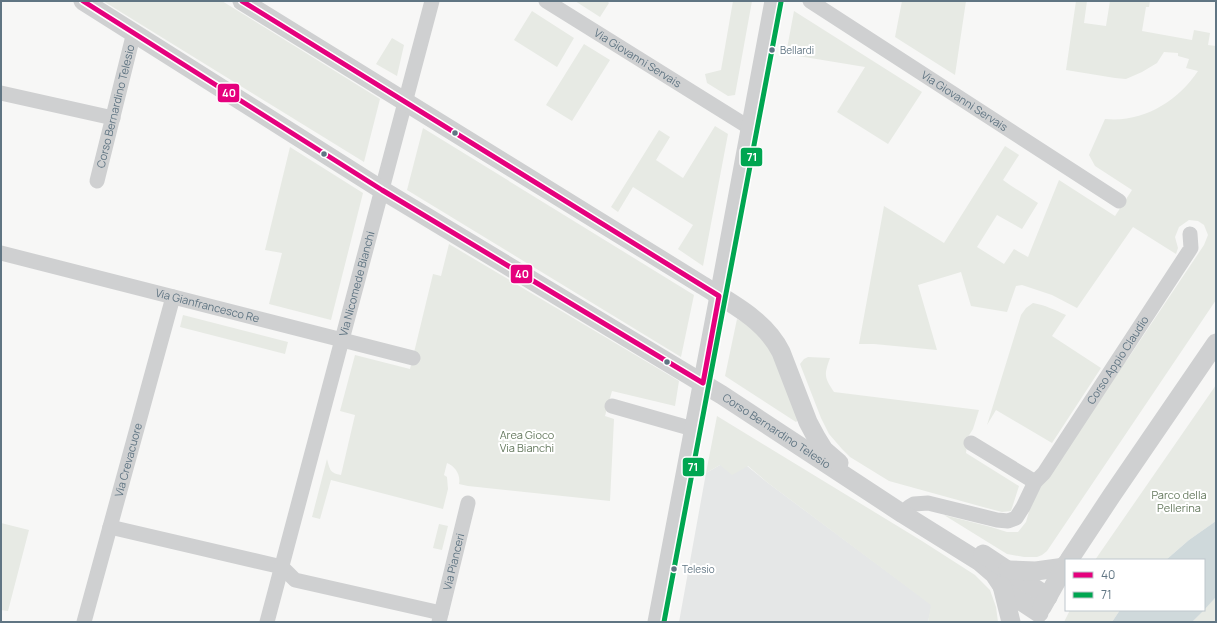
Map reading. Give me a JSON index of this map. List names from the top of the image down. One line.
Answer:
{"streets":{"street":["Via Giovanni Servais","Corso Bernardino Telesio","Via Nicomede Bianchi","Via Gianfrancesco Re","Corso Appio Claudio","Via Crevacuore","Via Pianceri"]},"crossings":[["Corso Bernardino Telesio","Via Nicomede Bianchi"],["Corso Bernardino Telesio","Corso Appio Claudio"],["Via Nicomede Bianchi","Via Gianfrancesco Re"],["Via Gianfrancesco Re","Via Crevacuore"]],"parks":["Area Gioco Via Bianchi","Parco della Pellerina"],"places":["Bellardi","Telesio"],"lines":["transit line 40","transit line 71"],"legend":["40","71"]}
